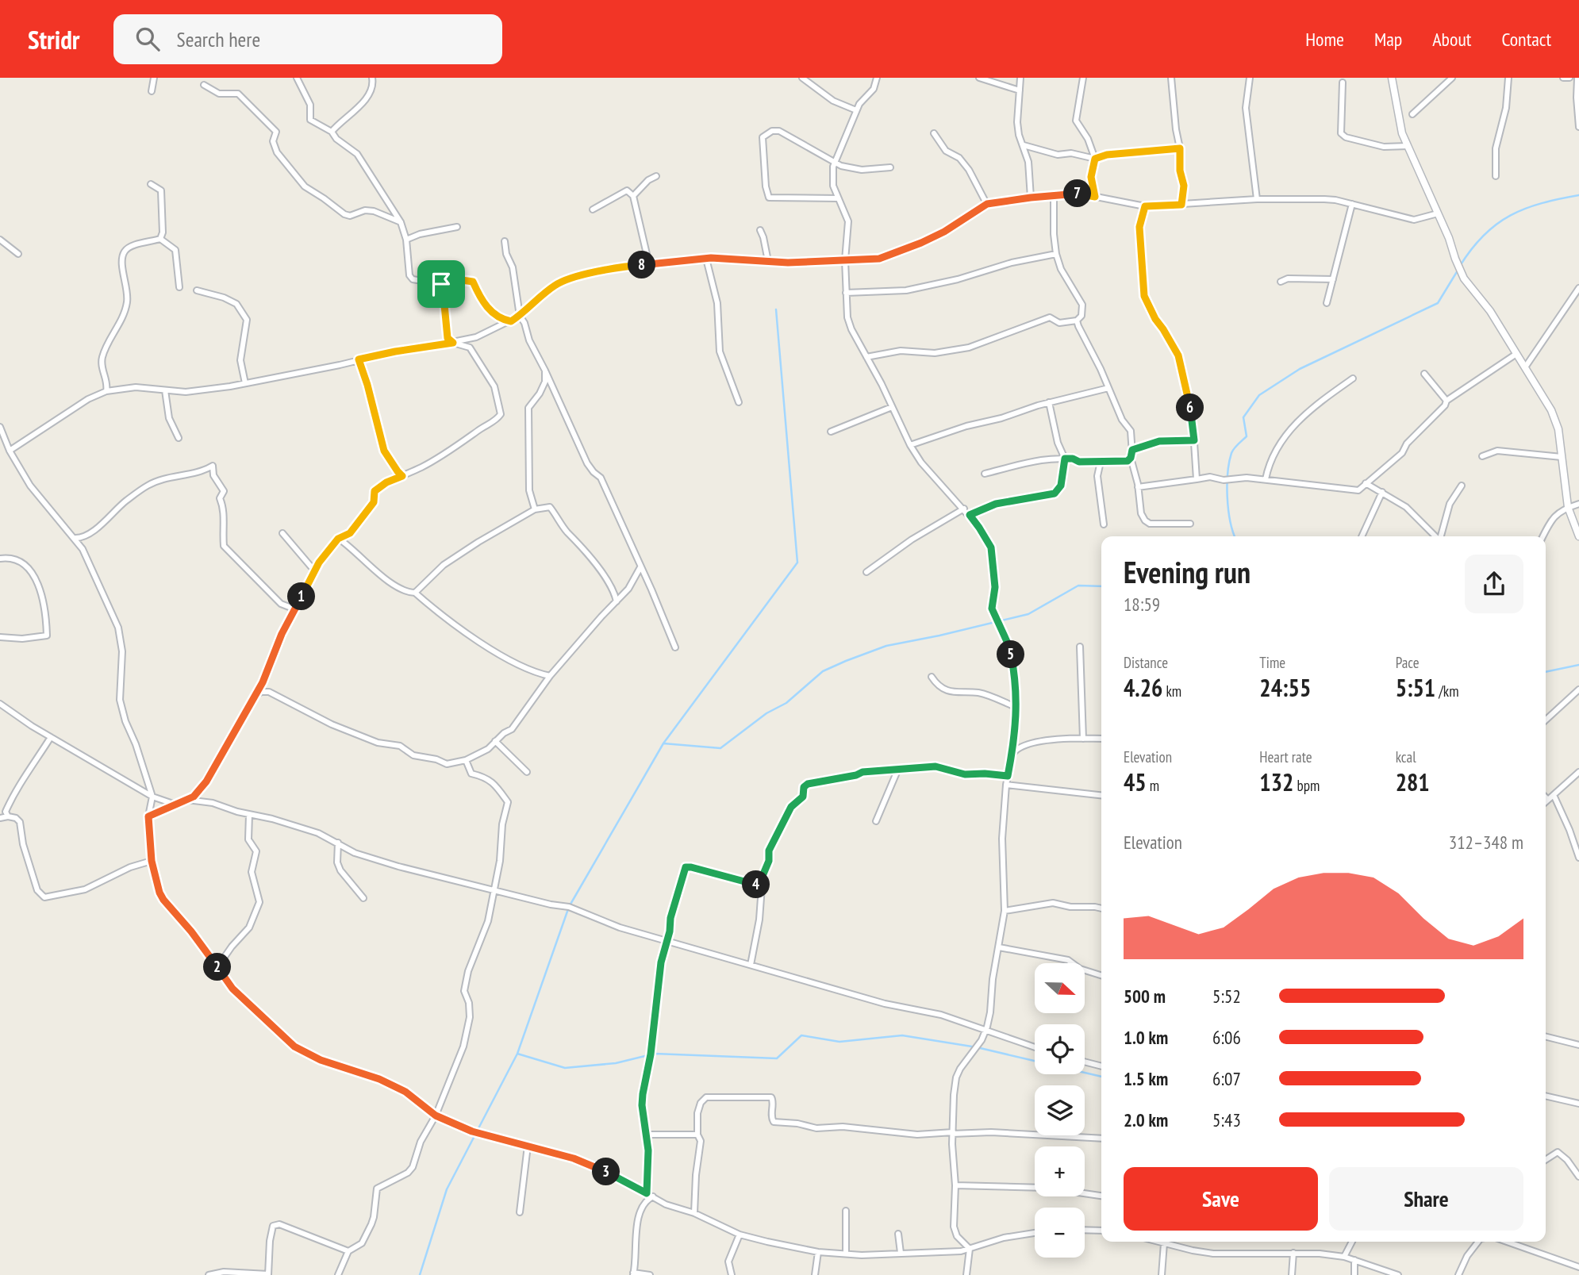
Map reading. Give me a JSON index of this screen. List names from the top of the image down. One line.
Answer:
{"north":"right","page":{"header":"Stridr","search":"Search here","nav":["Home","Map","About","Contact"],"pins":["7","8","6","1","5","4","2","3"],"heading":["Evening run","18:59"],"stats":[["Distance","4.26 km"],["Time","24:55"],["Pace","5:51 /km"],["Elevation","45 m"],["Heart rate","132 bpm"],["kcal","281"]],"chart":["Elevation","312–348 m"],"map_buttons":["+","−"],"list":[{"name":"500 m","note":"5:52"},{"name":"1.0 km","note":"6:06"},{"name":"1.5 km","note":"6:07"},{"name":"2.0 km","note":"5:43"}],"buttons":["Save","Share"]}}
